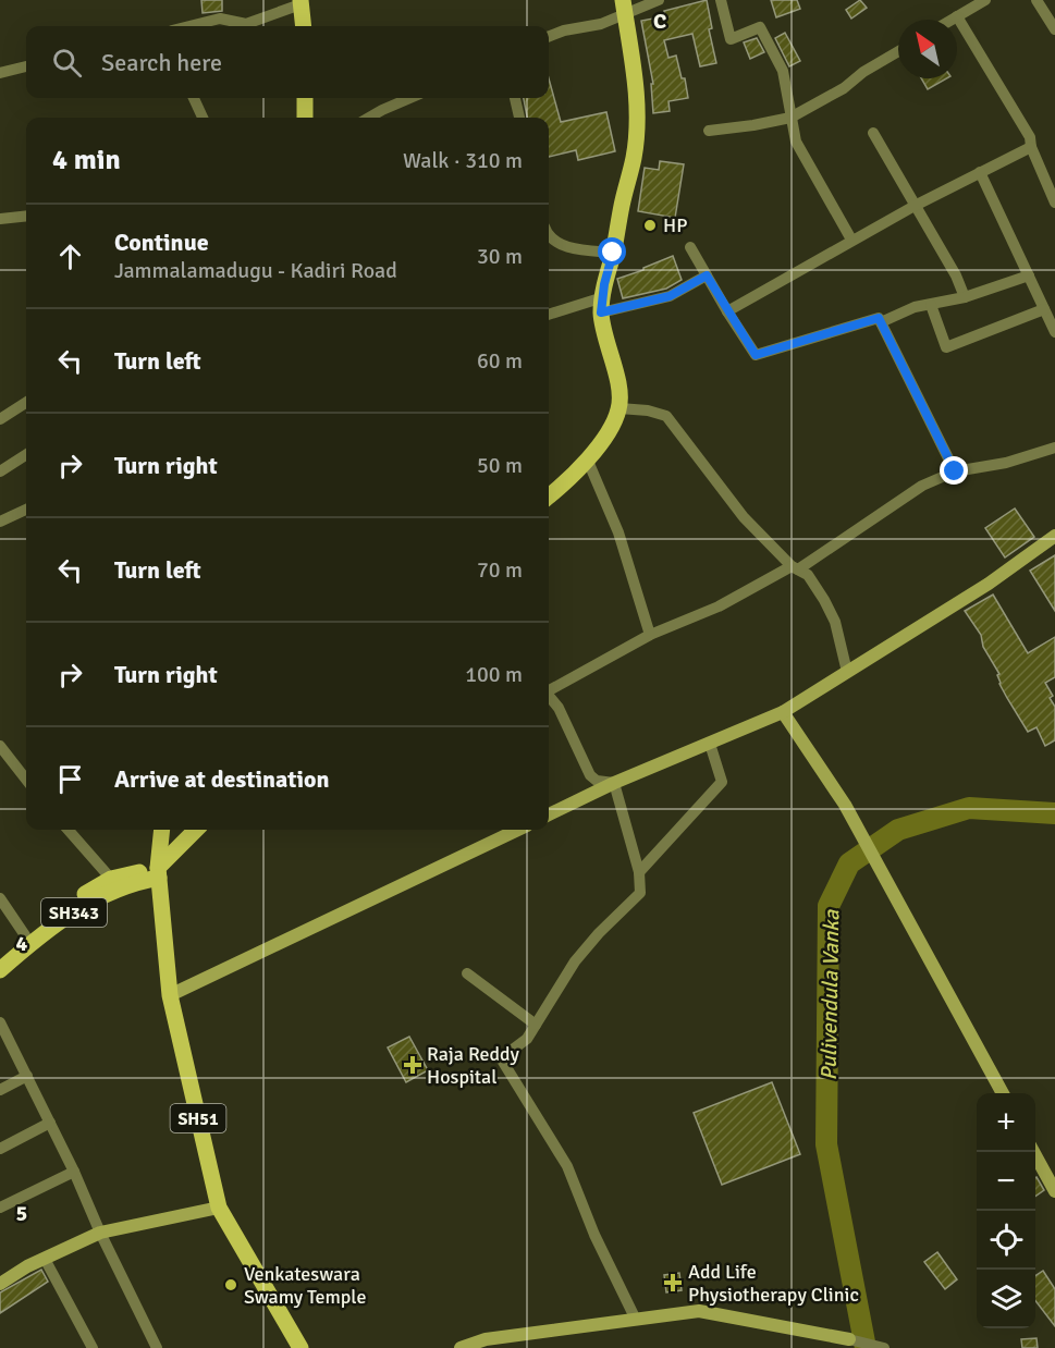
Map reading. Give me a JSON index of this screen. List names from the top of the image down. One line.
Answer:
{"streets":{"main road":["SH343","SH51"]},"crossings":[["SH343","SH51"]],"water":["Pulivendula Vanka"],"places":{"other":["HP","Venkateswara Swamy Temple"],"health":["Raja Reddy Hospital","Add Life Physiotherapy Clinic"]},"north":"top left","page":{"search":"Search here","heading":["4 min","Walk · 310 m"],"list":[["Continue","Jammalamadugu - Kadiri Road","30 m"],["Turn left","60 m"],["Turn right","50 m"],["Turn left","70 m"],["Turn right","100 m"],"Arrive at destination"],"map_buttons":["+","−"]},"grid":{"columns":["C"],"rows":["4","5"]}}
